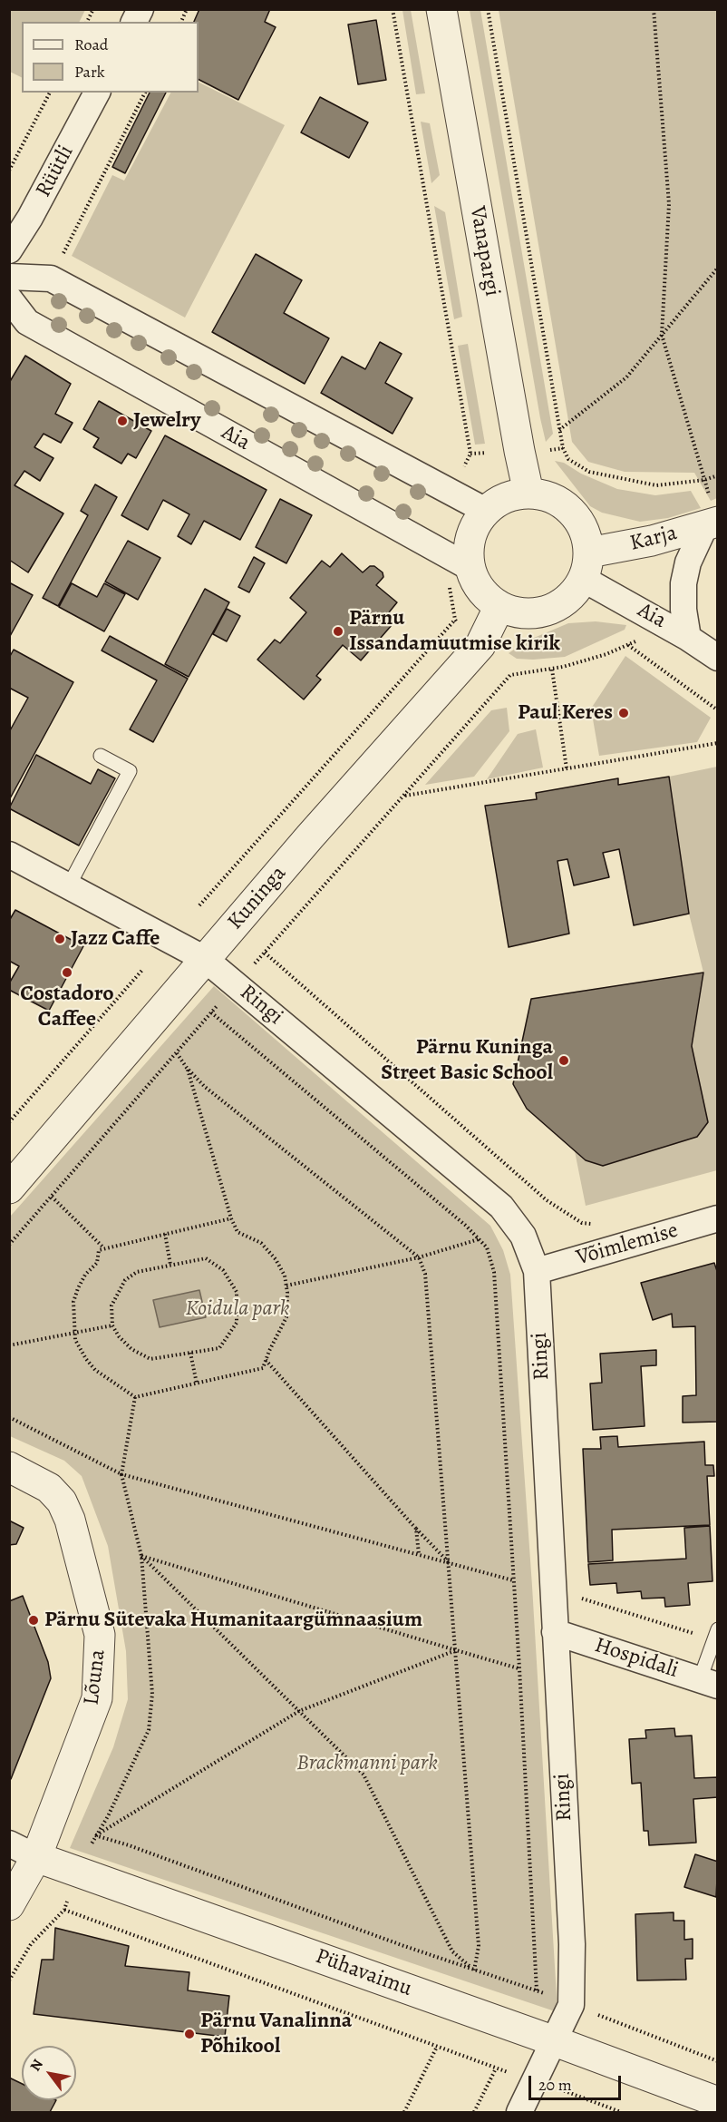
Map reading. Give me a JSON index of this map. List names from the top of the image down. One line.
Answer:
{"streets":{"street":["Rüütli","Vanapargi","Aia","Karja","Kuninga","Ringi","Võimlemise","Hospidali","Lõuna","Pühavaimu"]},"crossings":[["Vanapargi","Aia"],["Vanapargi","Karja"],["Vanapargi","Kuninga"],["Aia","Karja"],["Aia","Kuninga"],["Karja","Kuninga"],["Kuninga","Ringi"],["Ringi","Võimlemise"],["Ringi","Hospidali"],["Ringi","Pühavaimu"],["Lõuna","Pühavaimu"]],"parks":["Koidula park","Brackmanni park"],"places":["Jewelry","Pärnu Issandamuutmise kirik","Paul Keres","Jazz Caffe","Costadoro Caffee","Pärnu Kuninga Street Basic School","Pärnu Sütevaka Humanitaargümnaasium","Pärnu Vanalinna Põhikool"],"legend":["Road","Park"],"scale_bar":"20 m","north":"top left"}
